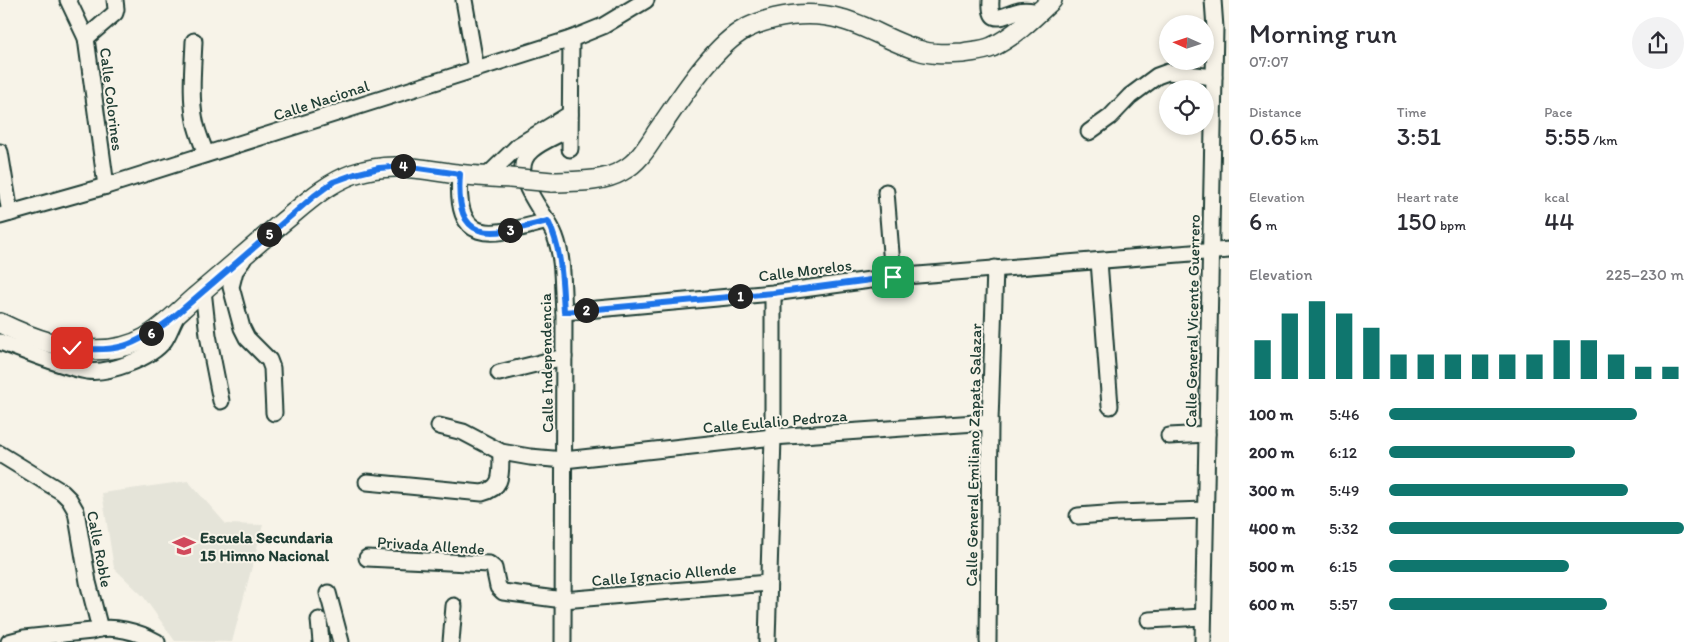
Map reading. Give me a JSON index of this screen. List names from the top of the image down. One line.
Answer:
{"streets":{"street":["Calle Colorines","Calle Nacional","Calle Morelos","Calle General Vicente Guerrero","Calle Independencia","Calle Eulalio Pedroza","Calle General Emiliano Zapata Salazar","Privada Allende","Calle Roble","Calle Ignacio Allende"]},"crossings":[["Calle Colorines","Calle Nacional"],["Calle Morelos","Calle General Vicente Guerrero"],["Calle Morelos","Calle Independencia"],["Calle Morelos","Calle General Emiliano Zapata Salazar"],["Calle Independencia","Calle Eulalio Pedroza"],["Calle Independencia","Privada Allende"],["Calle Independencia","Calle Ignacio Allende"],["Calle Eulalio Pedroza","Calle General Emiliano Zapata Salazar"],["Privada Allende","Calle Ignacio Allende"]],"places":{"school or university":["Escuela Secundaria 15 Himno Nacional"]},"north":"left","page":{"heading":["Morning run","07:07"],"stats":[["Distance","0.65 km"],["Time","3:51"],["Pace","5:55 /km"],["Elevation","6 m"],["Heart rate","150 bpm"],["kcal","44"]],"pins":["4","3","5","1","2","6"],"chart":["Elevation","225–230 m"],"list":[{"name":"100 m","note":"5:46"},{"name":"200 m","note":"6:12"},{"name":"300 m","note":"5:49"},{"name":"400 m","note":"5:32"},{"name":"500 m","note":"6:15"},{"name":"600 m","note":"5:57"}]}}
